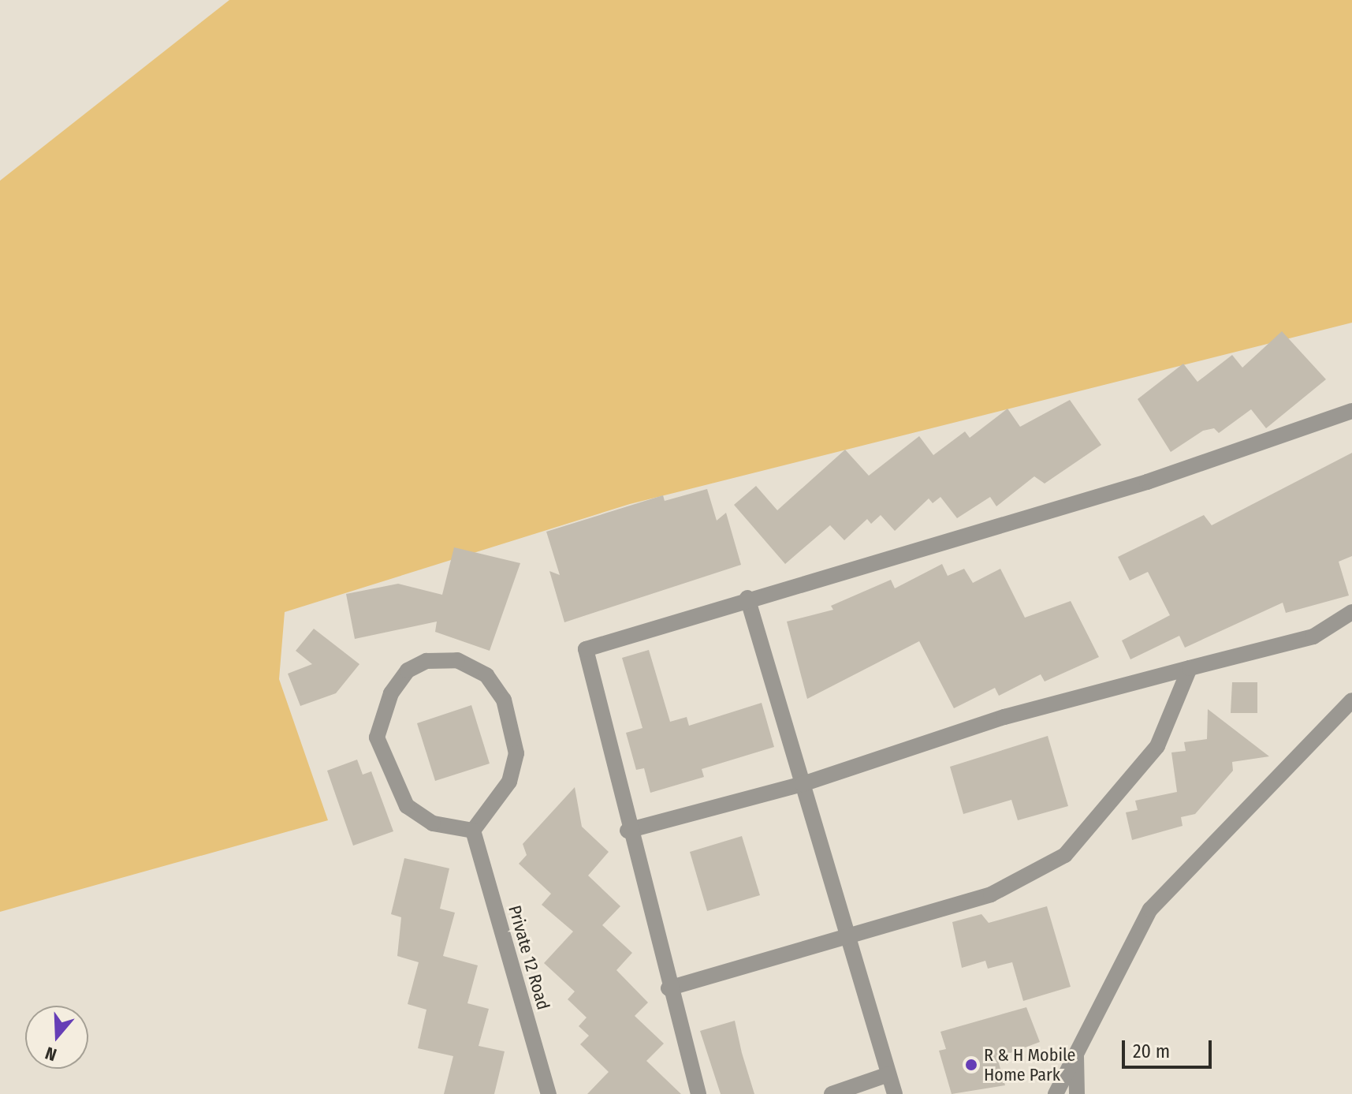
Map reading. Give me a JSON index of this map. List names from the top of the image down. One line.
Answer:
{"streets":{"street":["Private 12 Road"]},"places":["R & H Mobile Home Park"],"scale_bar":"20 m","north":"bottom"}
